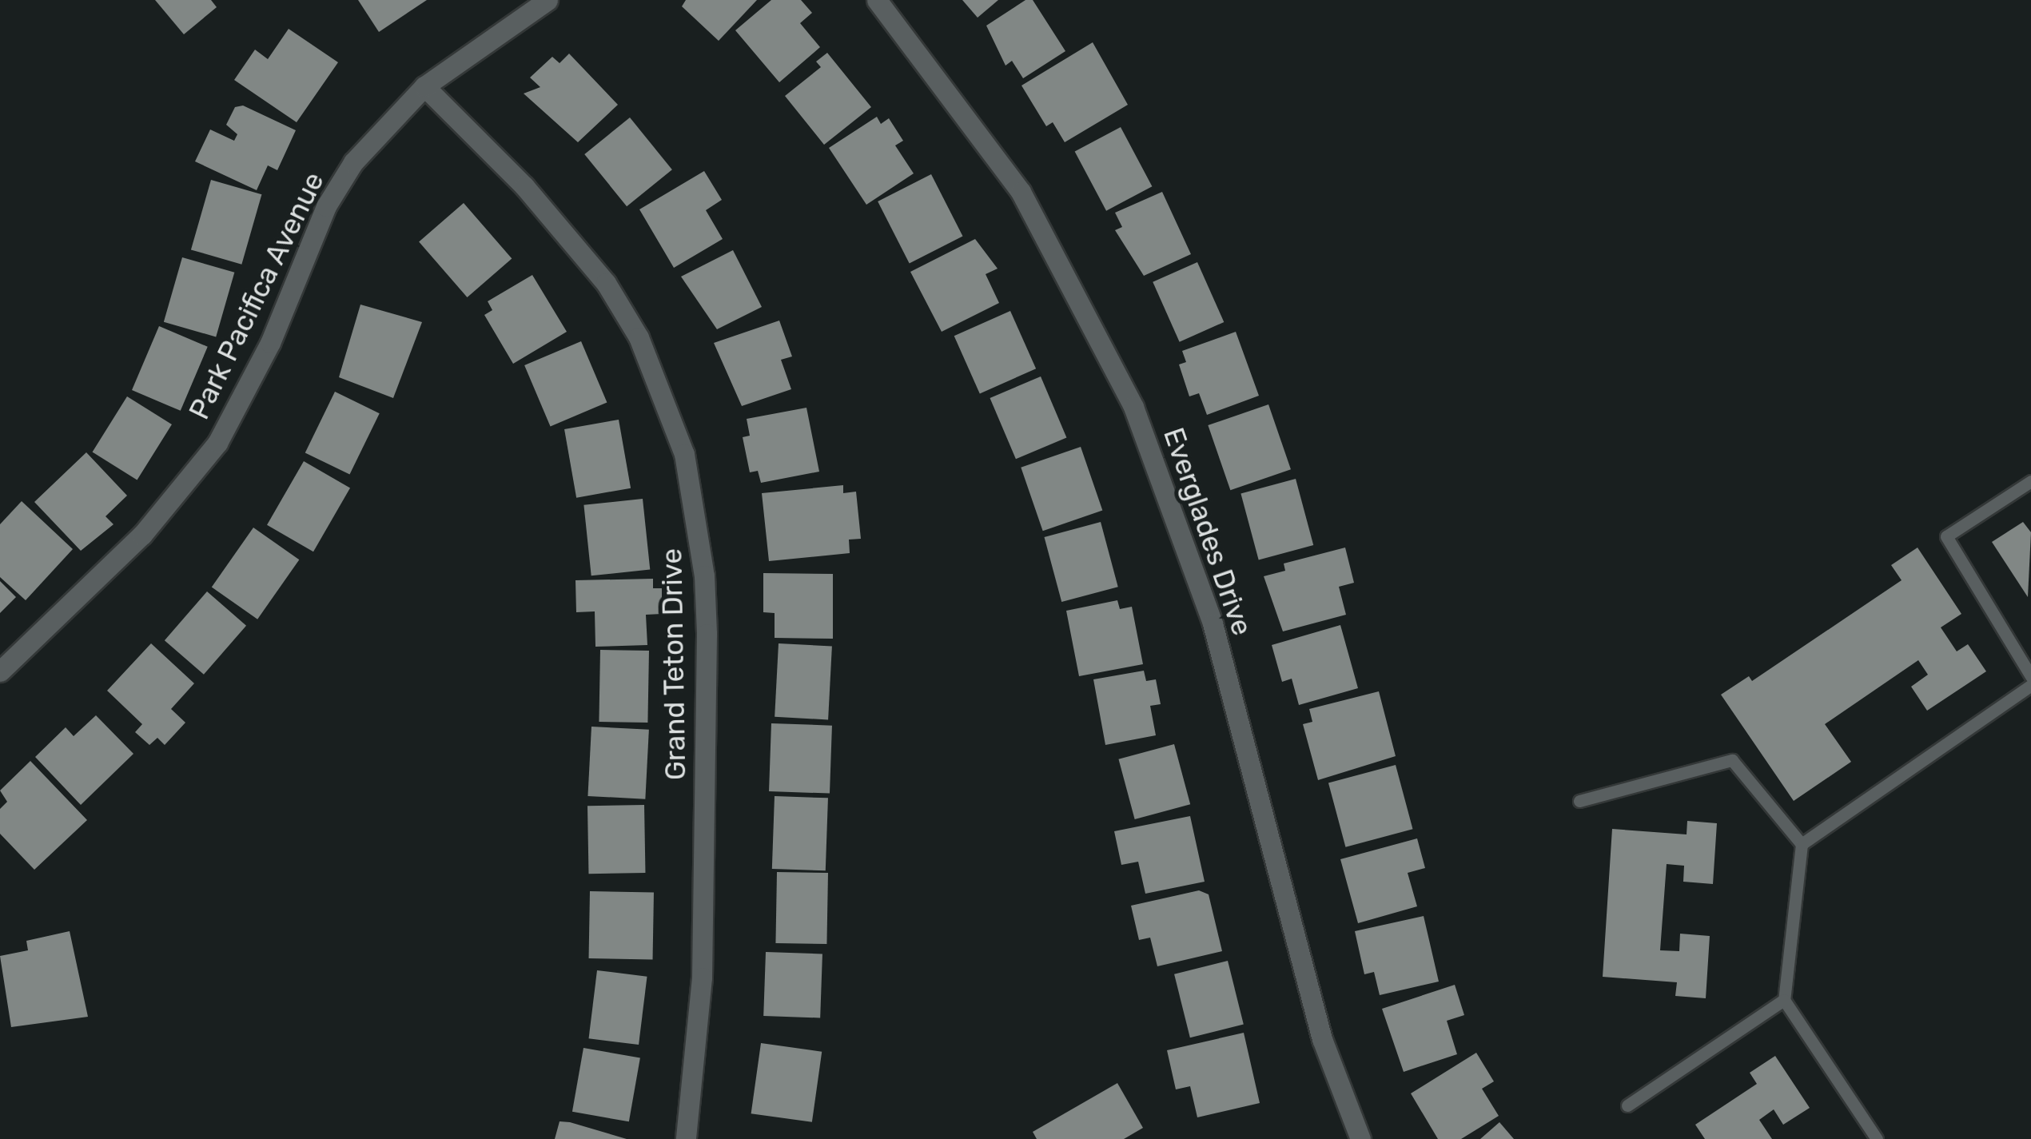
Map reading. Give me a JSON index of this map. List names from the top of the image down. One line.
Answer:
{"streets":{"street":["Park Pacifica Avenue","Everglades Drive","Grand Teton Drive"]},"crossings":[["Park Pacifica Avenue","Grand Teton Drive"]]}
